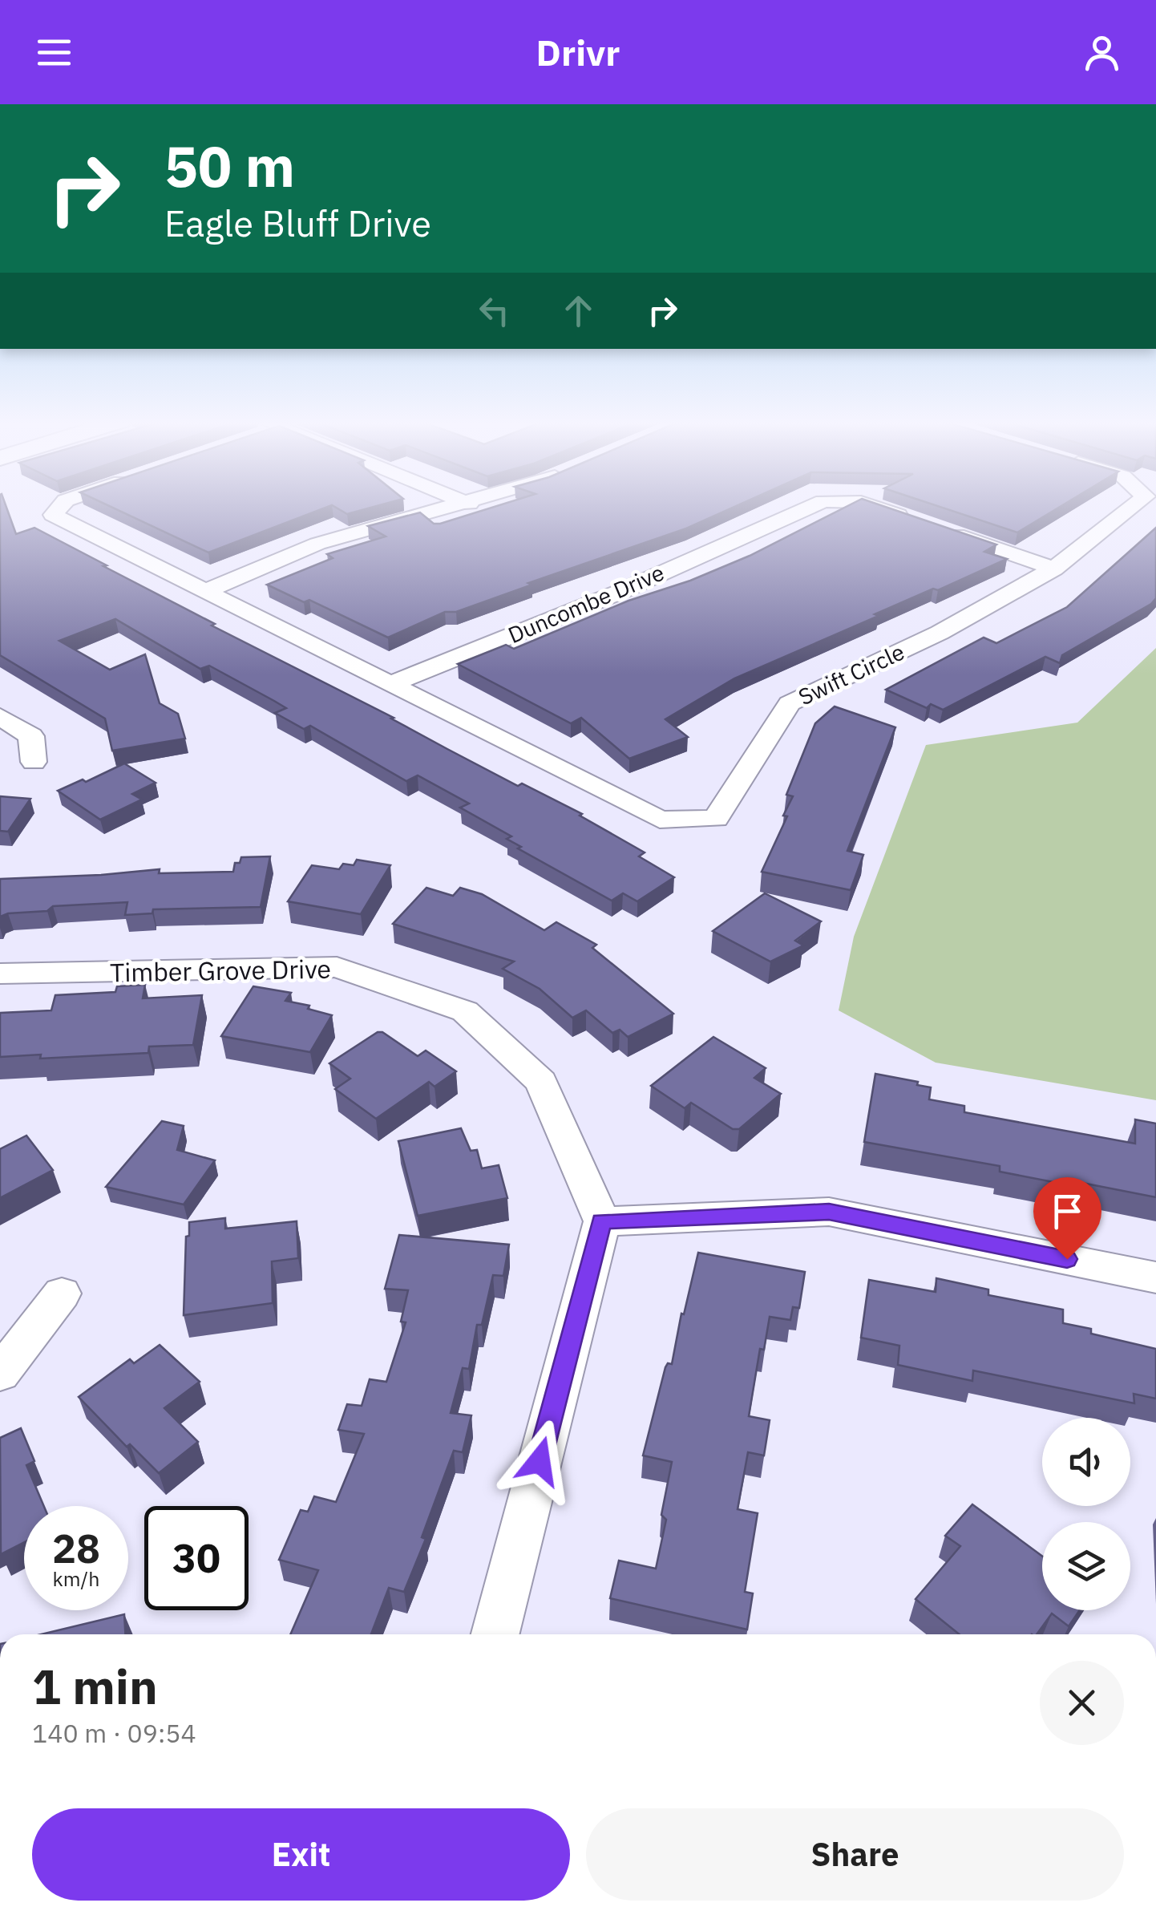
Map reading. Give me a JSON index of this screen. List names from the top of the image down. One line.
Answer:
{"streets":{"street":["Duncombe Drive","Swift Circle","Timber Grove Drive"]},"crossings":[["Duncombe Drive","Swift Circle"]],"page":{"header":"Drivr","turn":["50 m","Eagle Bluff Drive"],"speed":"28 km/h","limit":"30","heading":["1 min","140 m · 09:54"],"buttons":["Exit","Share"]}}
